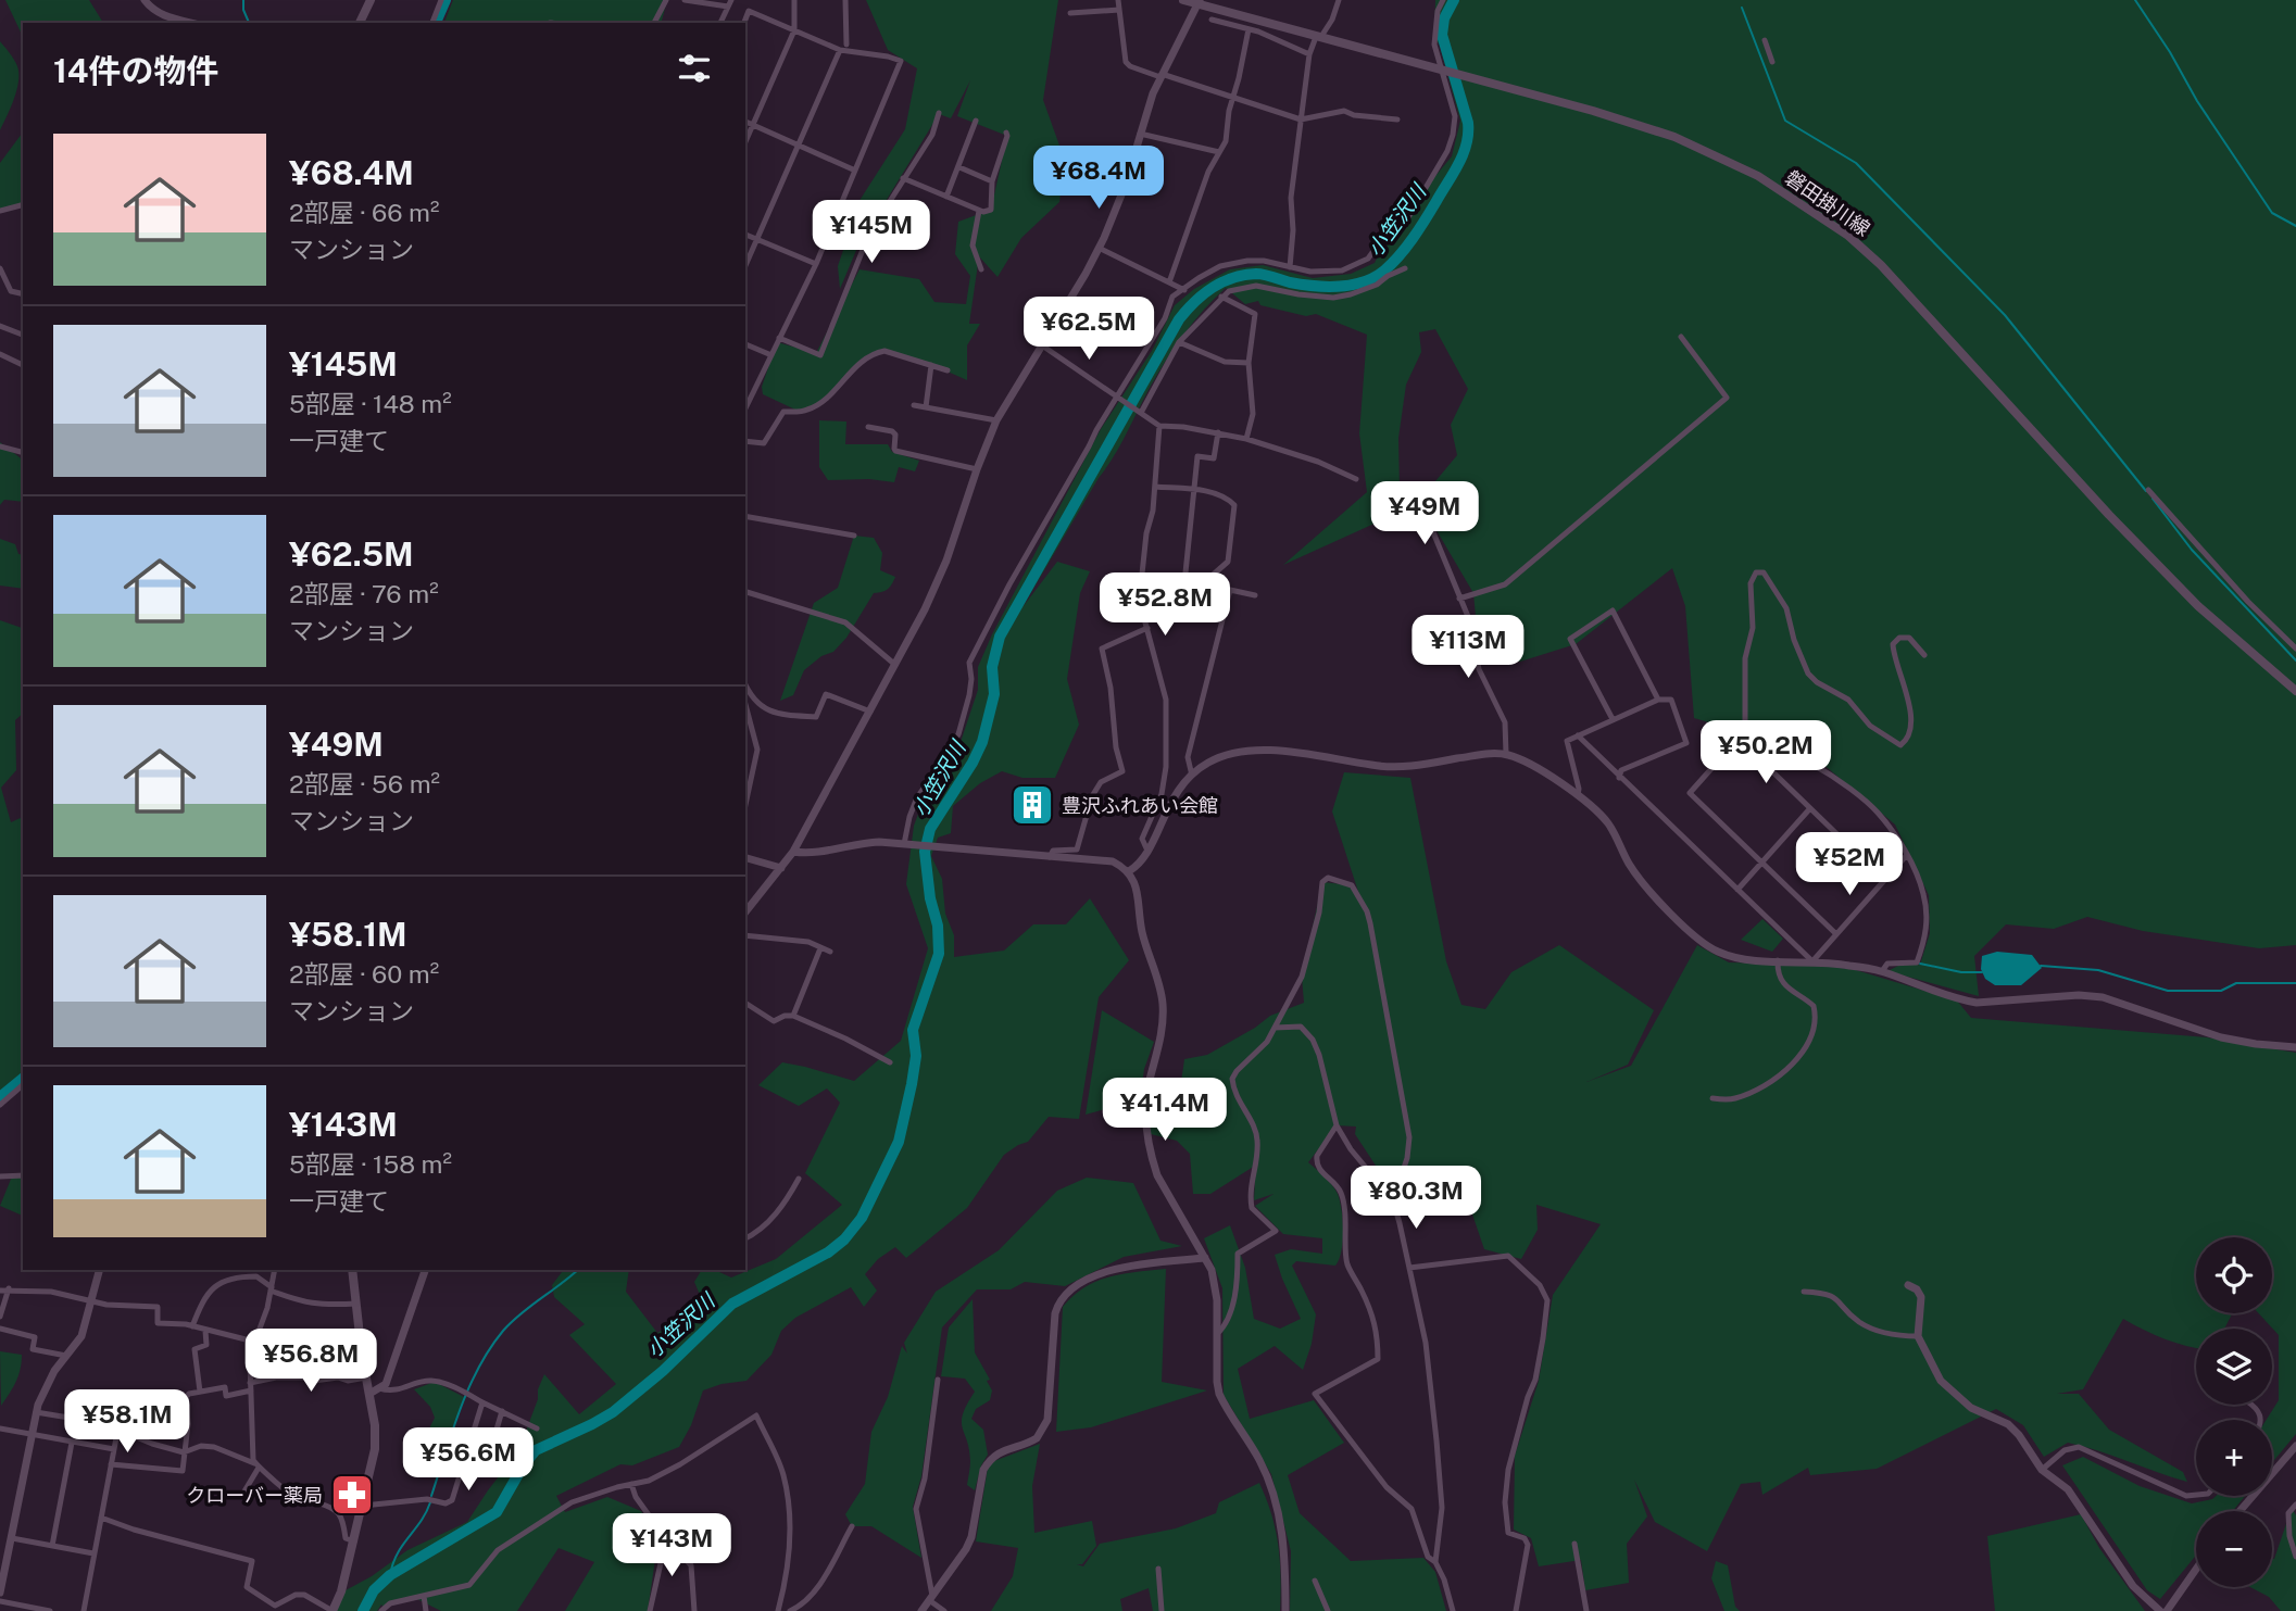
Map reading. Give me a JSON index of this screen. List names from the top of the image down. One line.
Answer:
{"streets":{"main road":["磐田掛川線"]},"water":["小笠沢川"],"places":{"building":["豊沢ふれあい会館"],"pharmacy":["クローバー薬局"]},"page":{"heading":"14件の物件","list":[{"name":"¥68.4M","note":"2部屋 · 66 m² · マンション"},{"name":"¥145M","note":"5部屋 · 148 m² · 一戸建て"},{"name":"¥62.5M","note":"2部屋 · 76 m² · マンション"},{"name":"¥49M","note":"2部屋 · 56 m² · マンション"},{"name":"¥58.1M","note":"2部屋 · 60 m² · マンション"},{"name":"¥143M","note":"5部屋 · 158 m² · 一戸建て"}],"price":["¥68.4M","¥145M","¥62.5M","¥49M","¥52.8M","¥113M","¥50.2M","¥52M","¥41.4M","¥80.3M","¥56.8M","¥58.1M","¥56.6M","¥143M"],"map_buttons":["+","−"]}}
